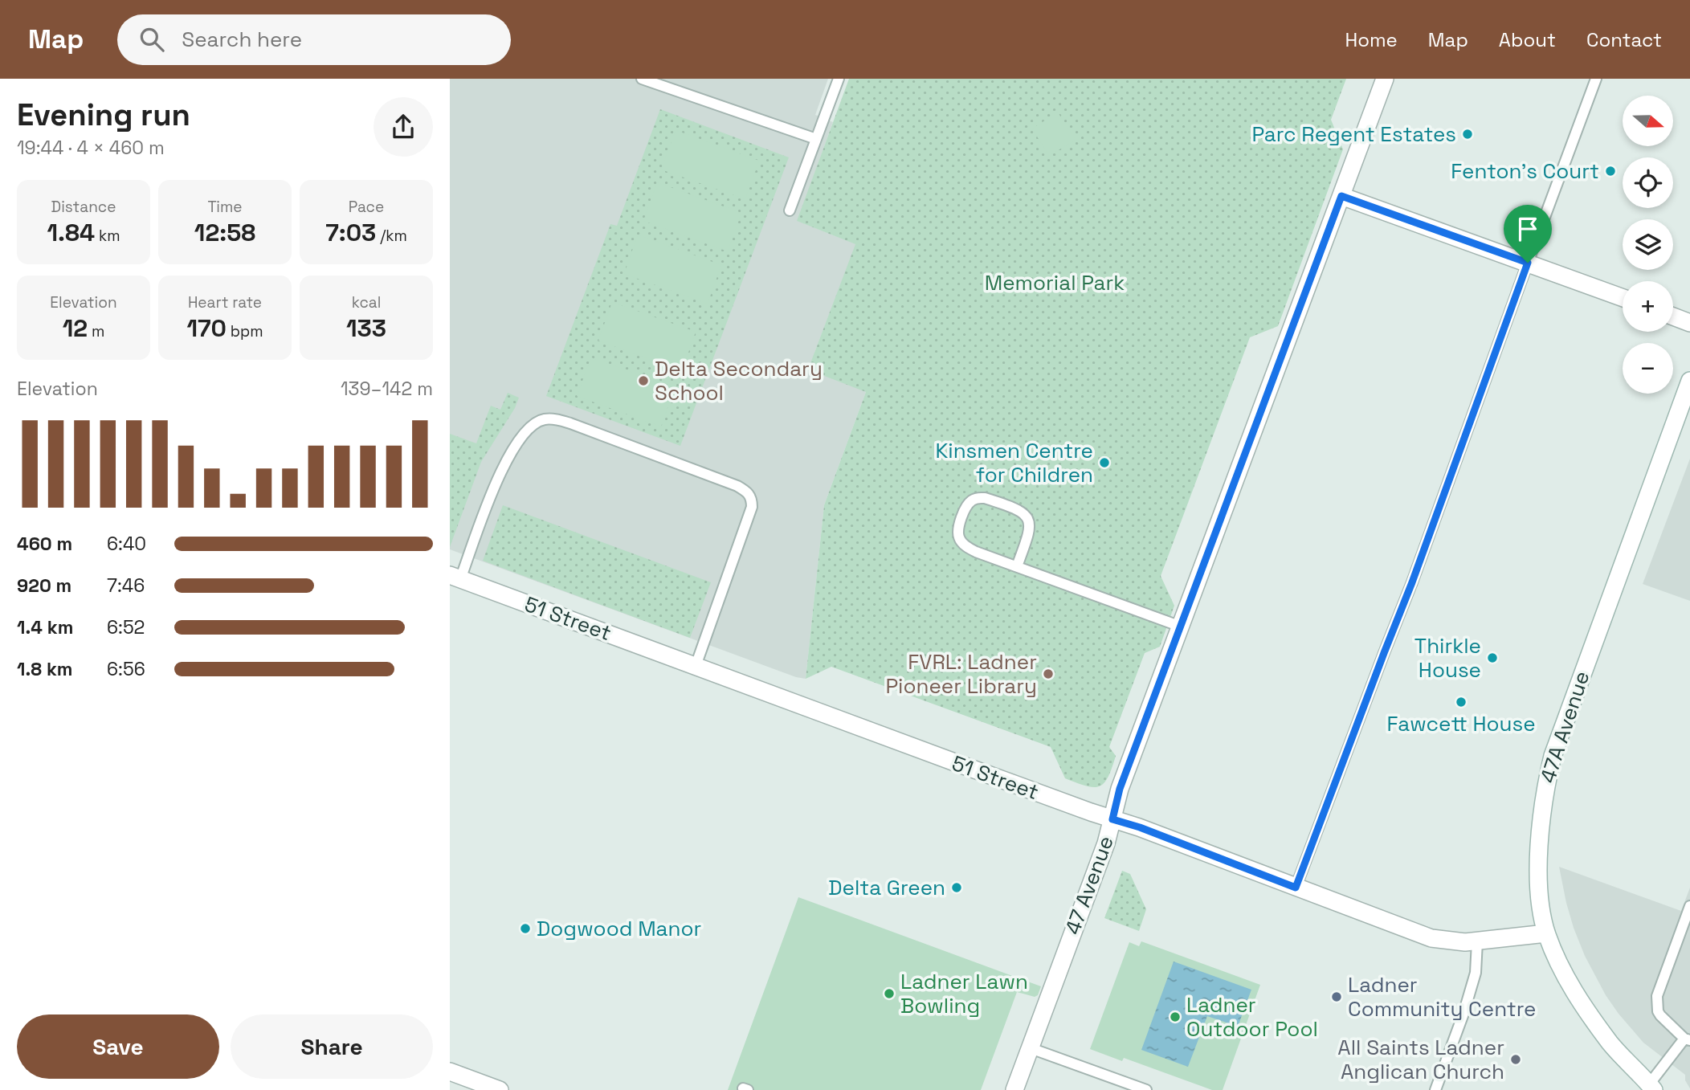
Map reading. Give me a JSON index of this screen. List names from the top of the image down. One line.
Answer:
{"streets":{"street":["51 Street","47A Avenue","47 Avenue"]},"crossings":[["51 Street","47A Avenue"],["51 Street","47 Avenue"]],"parks":["Memorial Park"],"places":["Parc Regent Estates","Fenton's Court","Delta Secondary School","Kinsmen Centre for Children","Thirkle House","FVRL: Ladner Pioneer Library","Fawcett House","Delta Green","Dogwood Manor","Ladner Lawn Bowling","Ladner Community Centre","Ladner Outdoor Pool","All Saints Ladner Anglican Church"],"north":"right","page":{"header":"Map","search":"Search here","nav":["Home","Map","About","Contact"],"heading":["Evening run","19:44 · 4 × 460 m"],"map_buttons":["+","−"],"stats":[["Distance","1.84 km"],["Time","12:58"],["Pace","7:03 /km"],["Elevation","12 m"],["Heart rate","170 bpm"],["kcal","133"]],"chart":["Elevation","139–142 m"],"list":[{"name":"460 m","note":"6:40"},{"name":"920 m","note":"7:46"},{"name":"1.4 km","note":"6:52"},{"name":"1.8 km","note":"6:56"}],"buttons":["Save","Share"]}}
